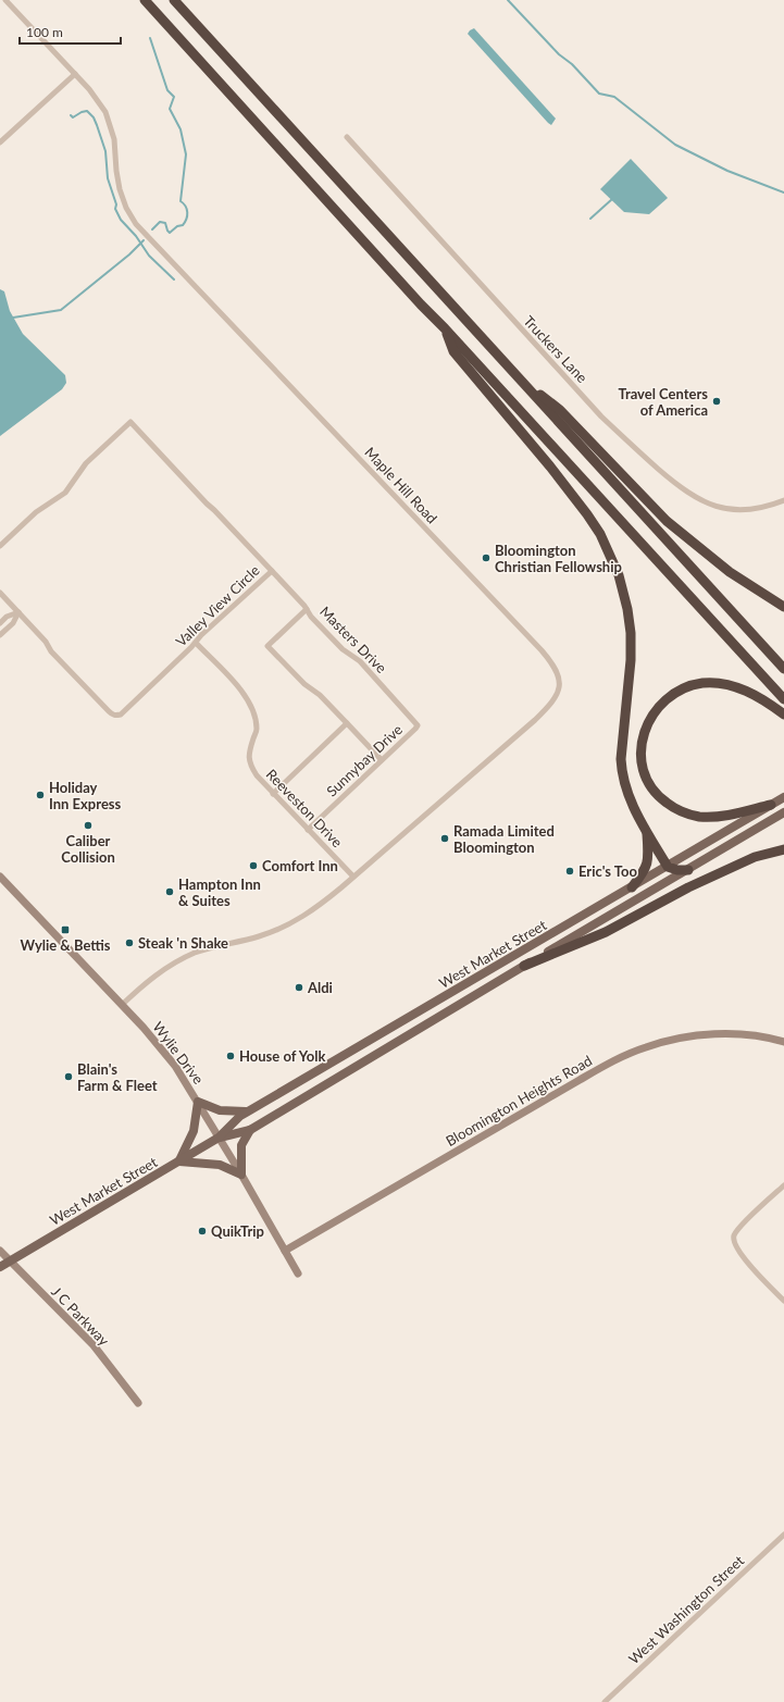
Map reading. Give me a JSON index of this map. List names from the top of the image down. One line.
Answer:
{"streets":{"main road":["West Market Street","Wylie Drive","Bloomington Heights Road","J C Parkway"],"street":["Truckers Lane","Maple Hill Road","Valley View Circle","Masters Drive","Sunnybay Drive","Reeveston Drive","West Washington Street"]},"crossings":[["Maple Hill Road","Reeveston Drive"],["Maple Hill Road","Wylie Drive"],["Valley View Circle","Masters Drive"],["Valley View Circle","Reeveston Drive"],["Masters Drive","Sunnybay Drive"],["Sunnybay Drive","Reeveston Drive"],["West Market Street","Wylie Drive"],["West Market Street","J C Parkway"],["Wylie Drive","Bloomington Heights Road"]],"places":{"other":["Travel Centers of America","Bloomington Christian Fellowship","Holiday Inn Express","Caliber Collision","Ramada Limited Bloomington","Comfort Inn","Eric's Too","Hampton Inn & Suites","Steak 'n Shake","Aldi","House of Yolk","Blain's Farm & Fleet","QuikTrip"],"transit":["Wylie & Bettis"]},"scale_bar":"100 m"}
